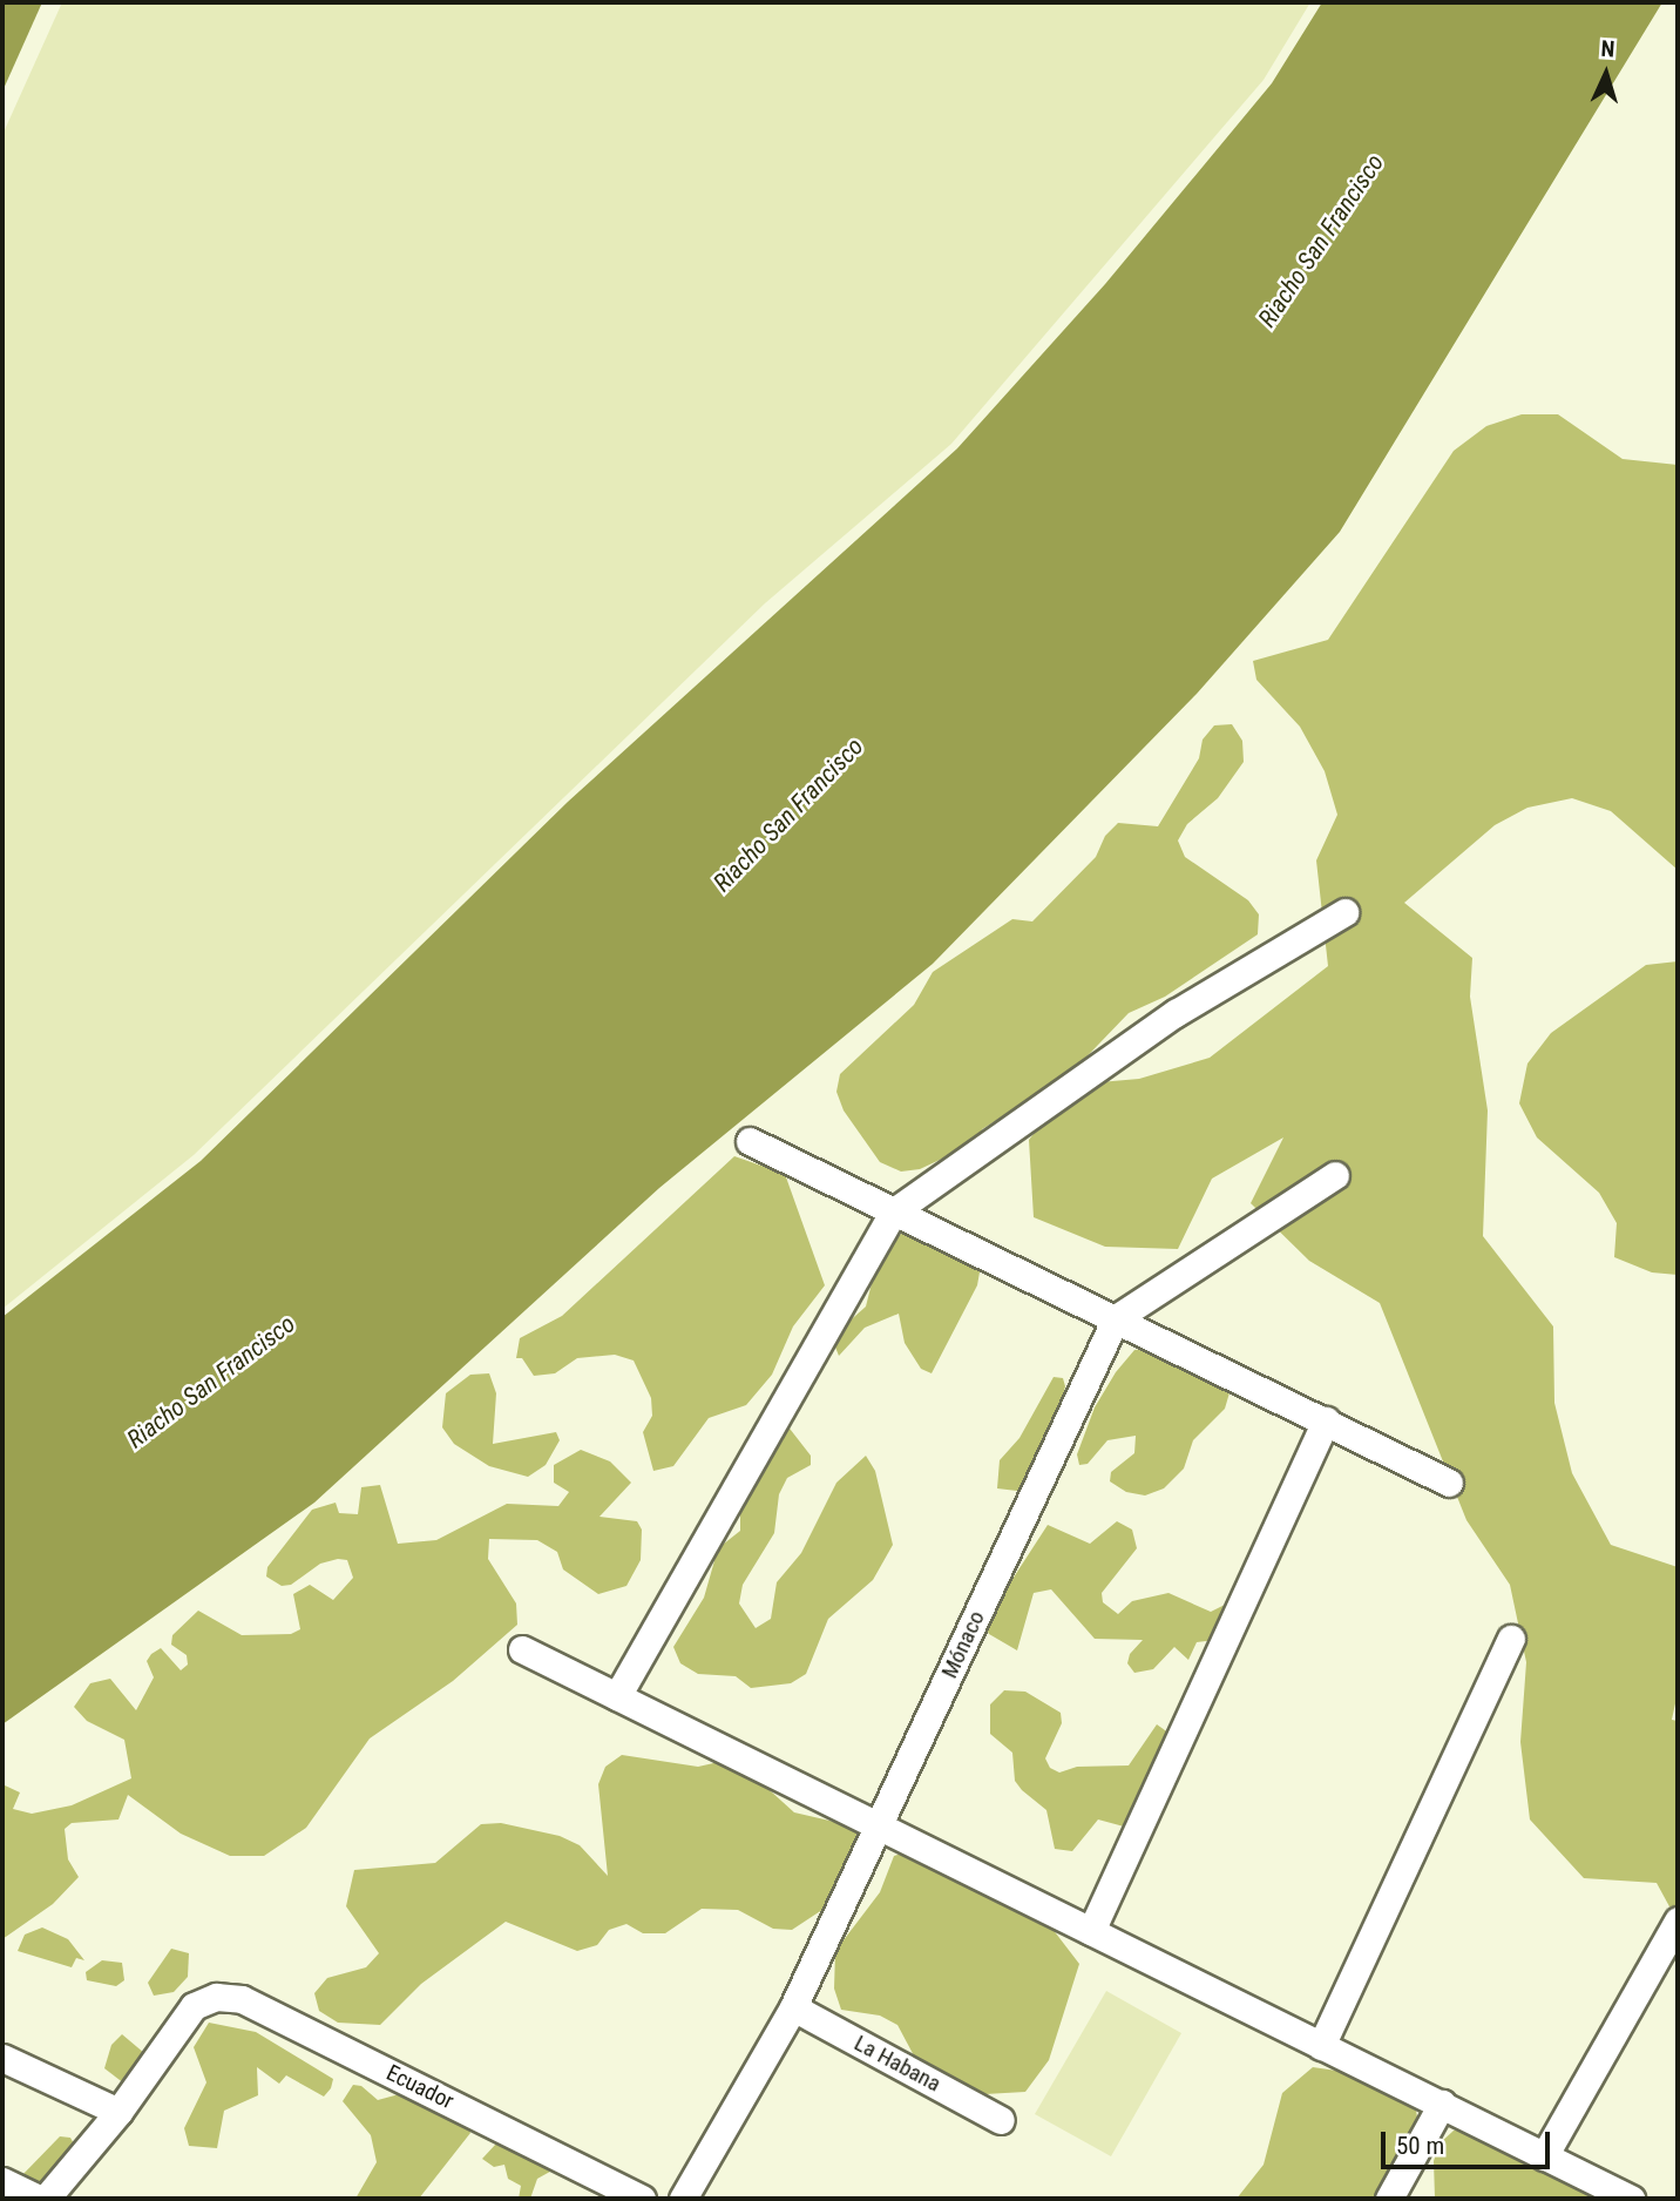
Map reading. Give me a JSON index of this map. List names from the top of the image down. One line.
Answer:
{"streets":{"street":["Mónaco","La Habana","Ecuador"]},"crossings":[["Mónaco","La Habana"]],"water":["Riacho San Francisco"],"scale_bar":"50 m","north":"top"}
